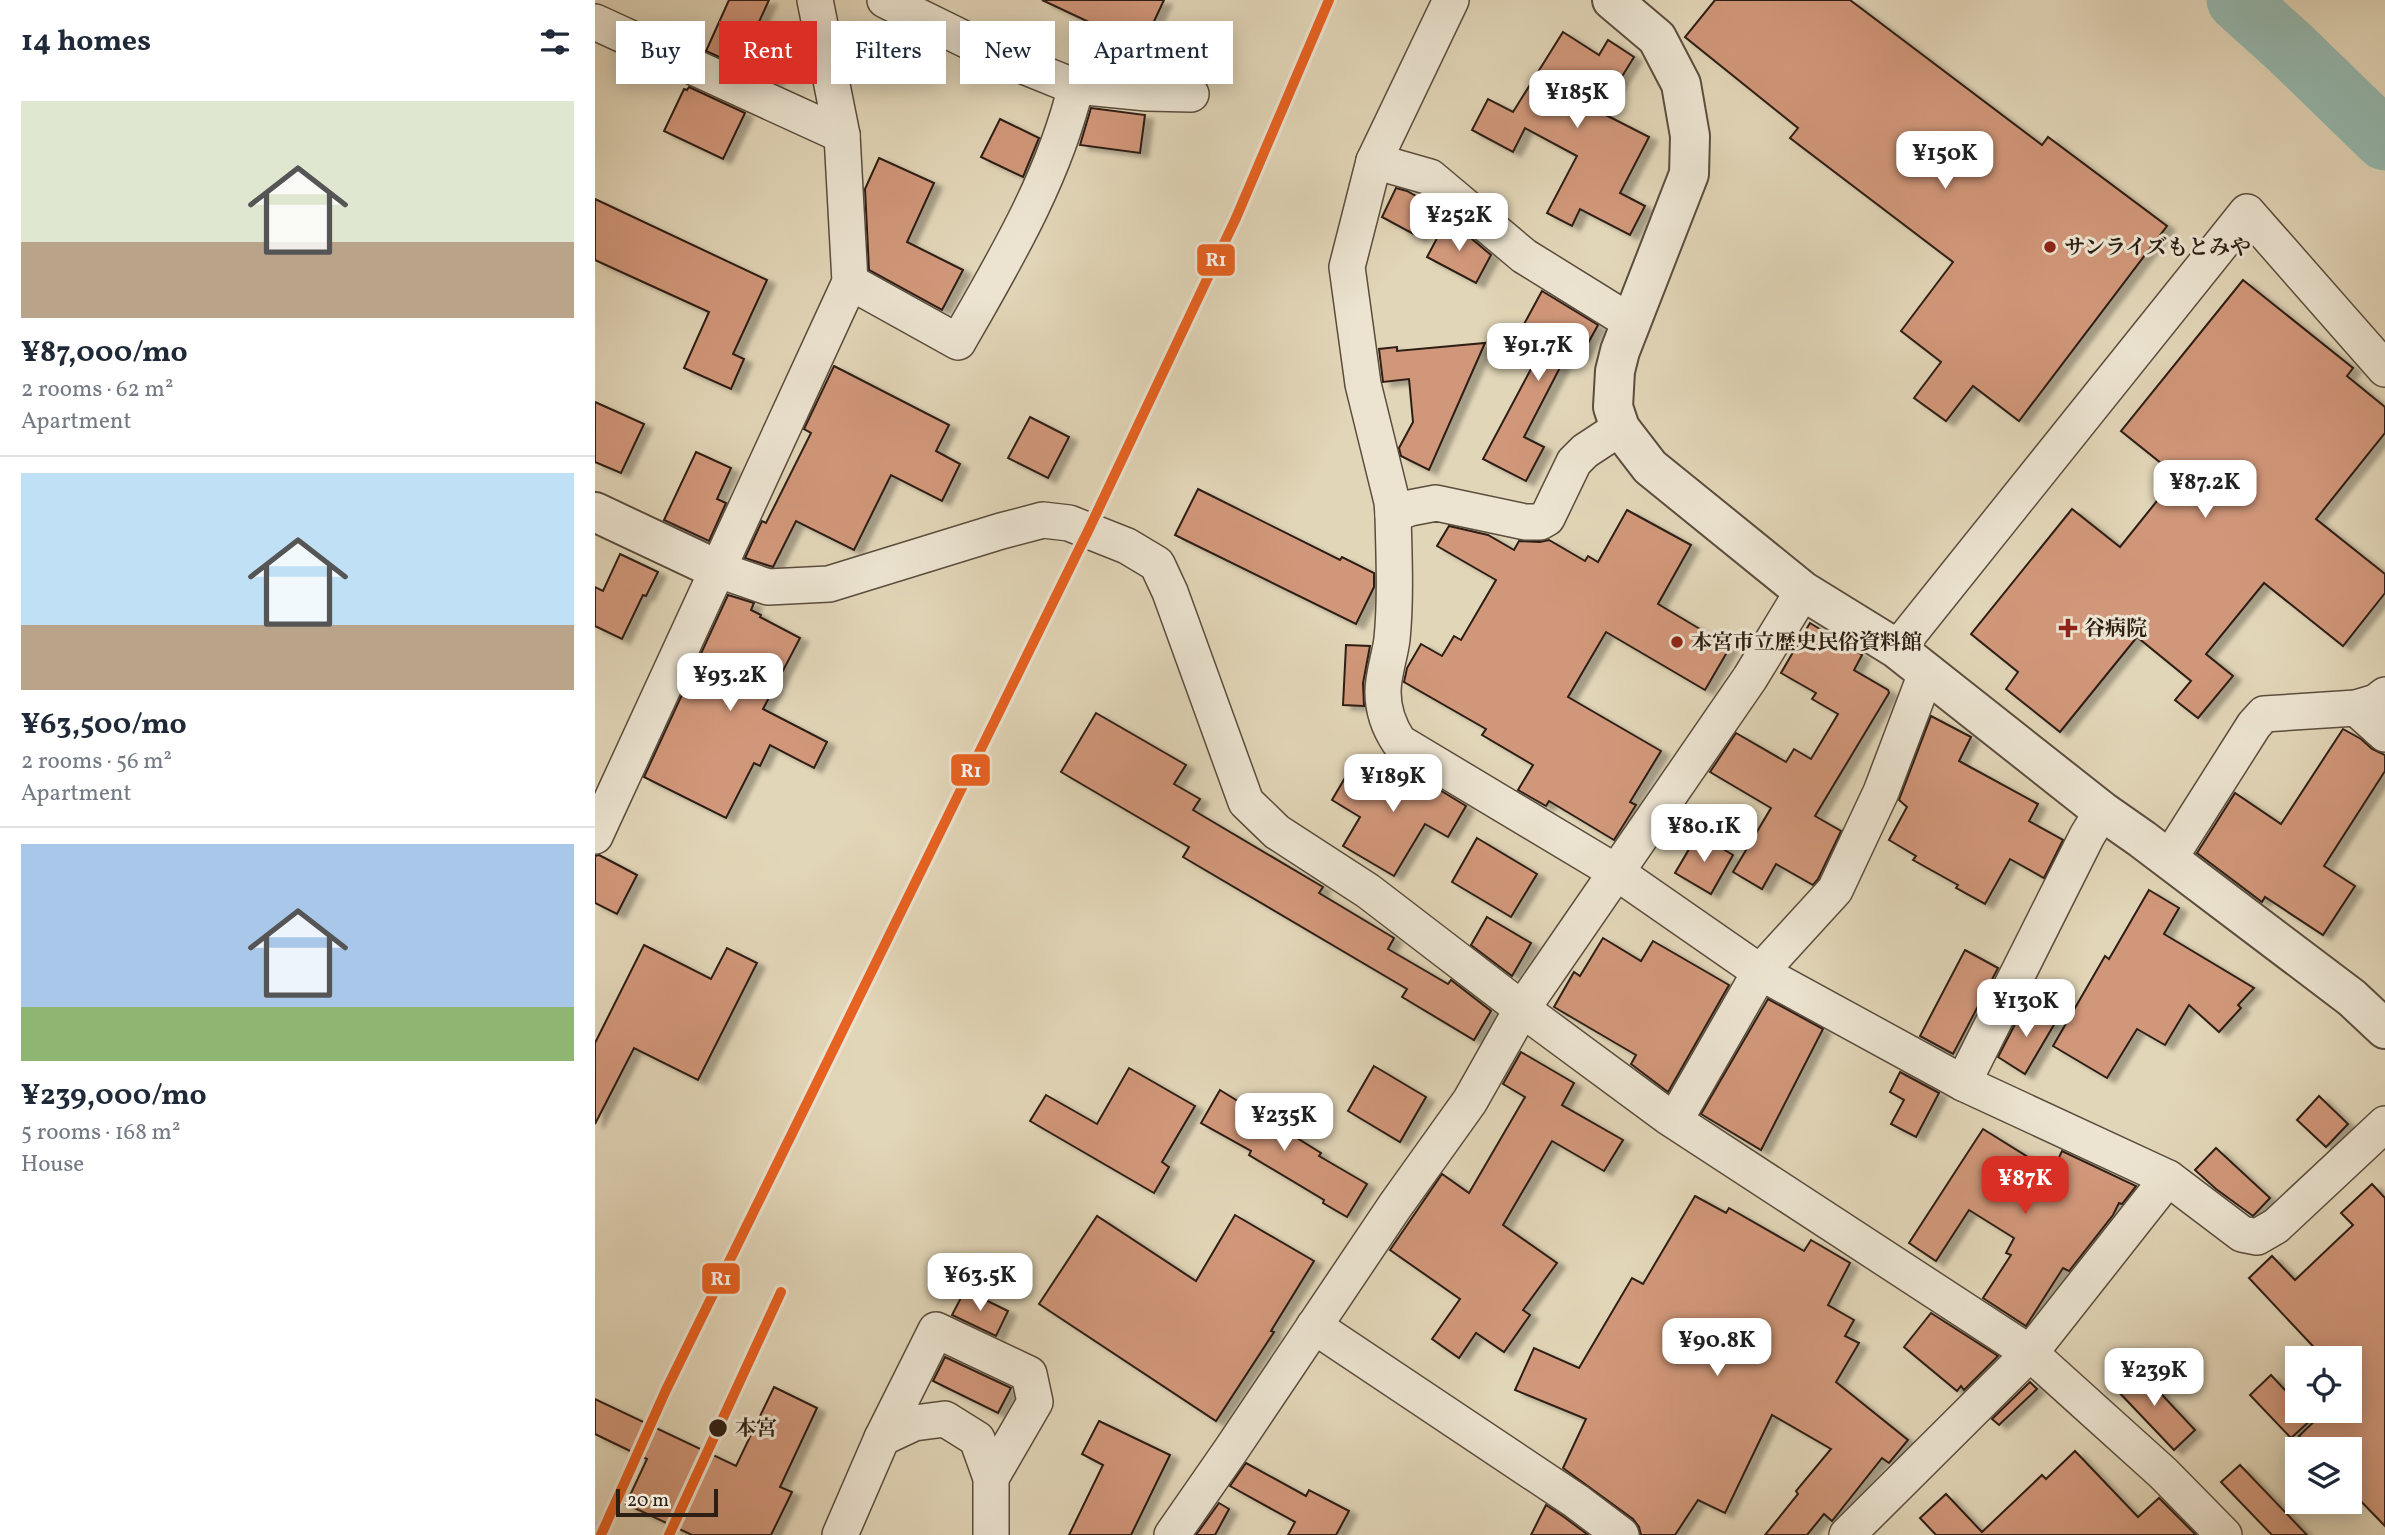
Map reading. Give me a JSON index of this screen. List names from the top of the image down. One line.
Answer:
{"places":{"other":["サンライズもとみや","本宮市立歴史民俗資料館","本宮"],"health":["谷病院"]},"lines":["transit line R1"],"scale_bar":"20 m","page":{"heading":"14 homes","chip":["Buy","Rent","Filters","New","Apartment"],"price":["¥185K","¥150K","¥252K","¥91.7K","¥87.2K","¥93.2K","¥189K","¥80.1K","¥130K","¥235K","¥87K","¥63.5K","¥90.8K","¥239K"],"list":[{"name":"¥87,000/mo","note":"2 rooms · 62 m² · Apartment"},{"name":"¥63,500/mo","note":"2 rooms · 56 m² · Apartment"},{"name":"¥239,000/mo","note":"5 rooms · 168 m² · House"}],"scale":"20 m"}}
